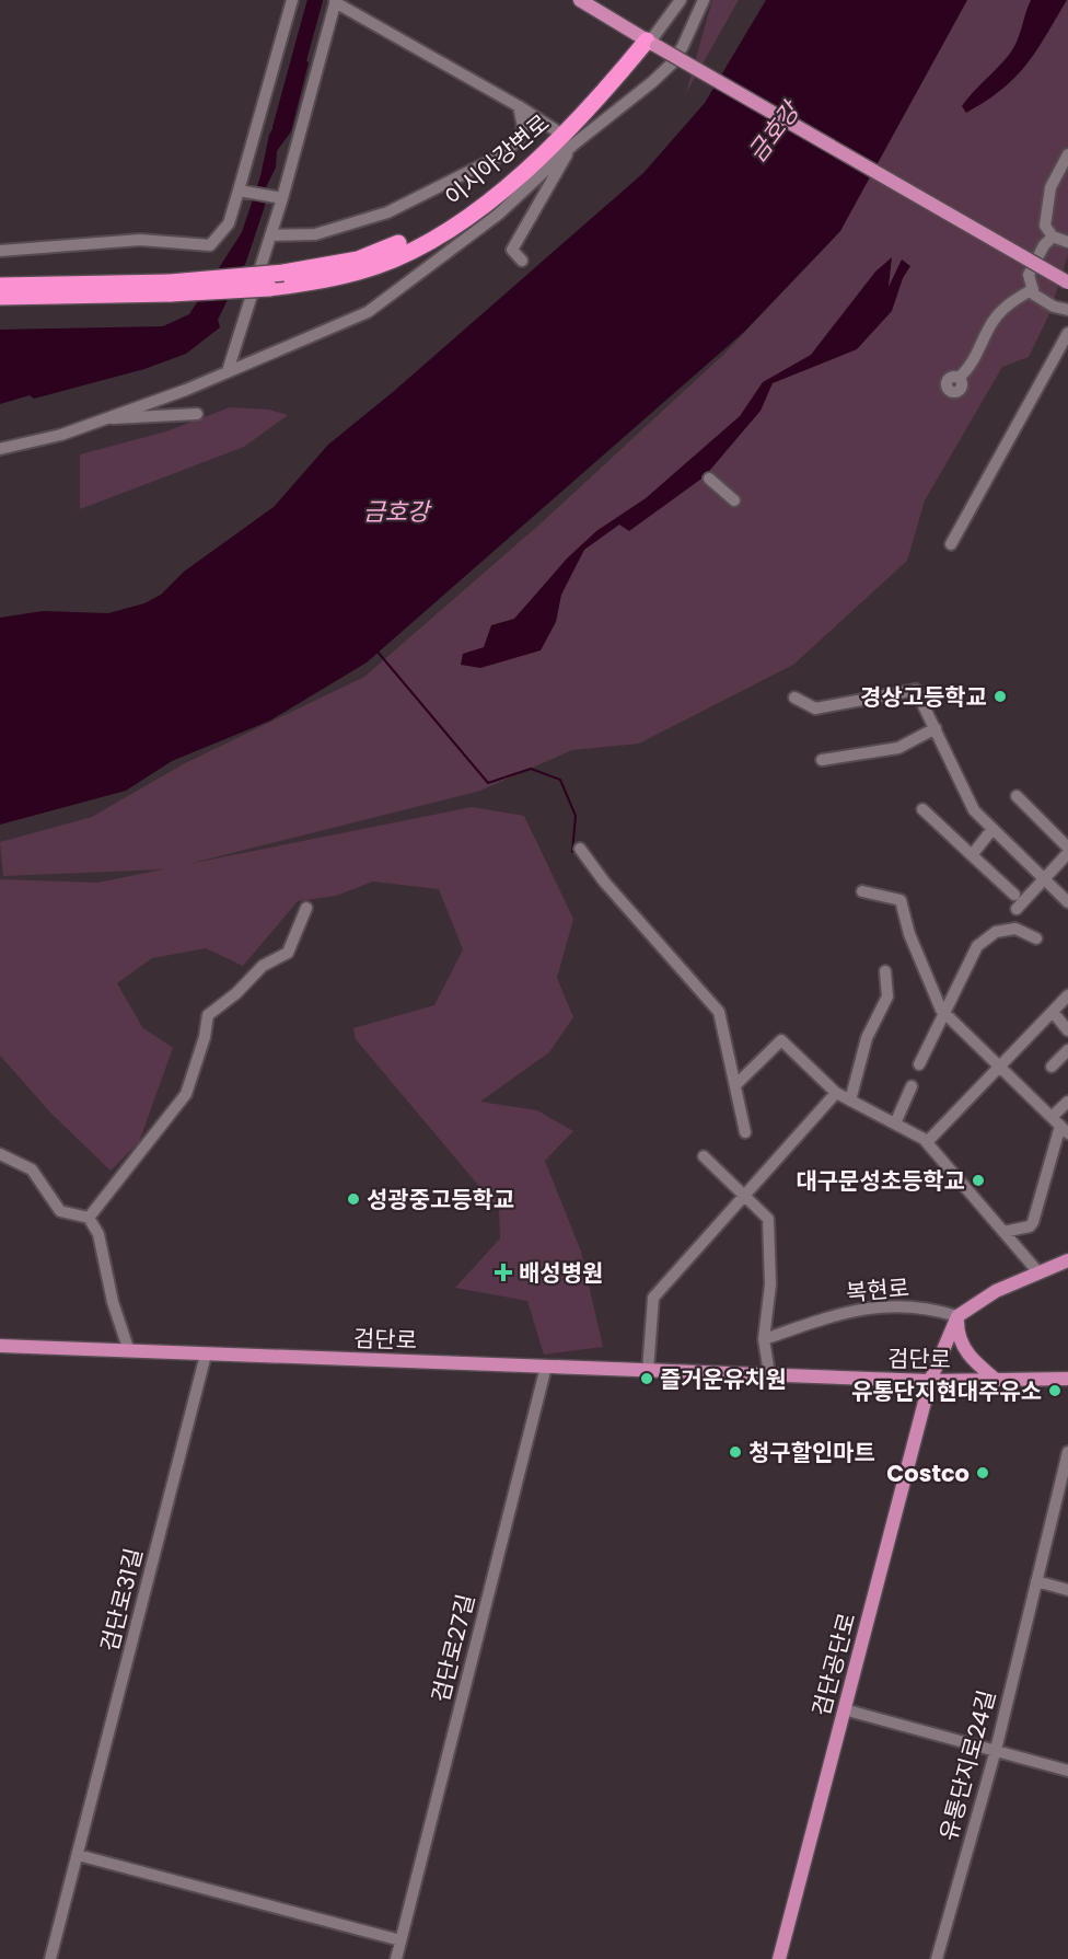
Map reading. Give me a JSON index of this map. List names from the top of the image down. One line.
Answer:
{"streets":{"highway":["이시아강변로"],"main road":["검단로","검단공단로"],"street":["복현로","검단로31길","검단로27길","유통단지로24길"]},"crossings":[["검단로","검단로31길"],["검단로","검단로27길"],["검단로","검단공단로"]],"water":["금호강"],"places":{"other":["경상고등학교","대구문성초등학교","성광중고등학교","즐거운유치원","유통단지현대주유소","청구할인마트","Costco"],"health":["배성병원"]}}
